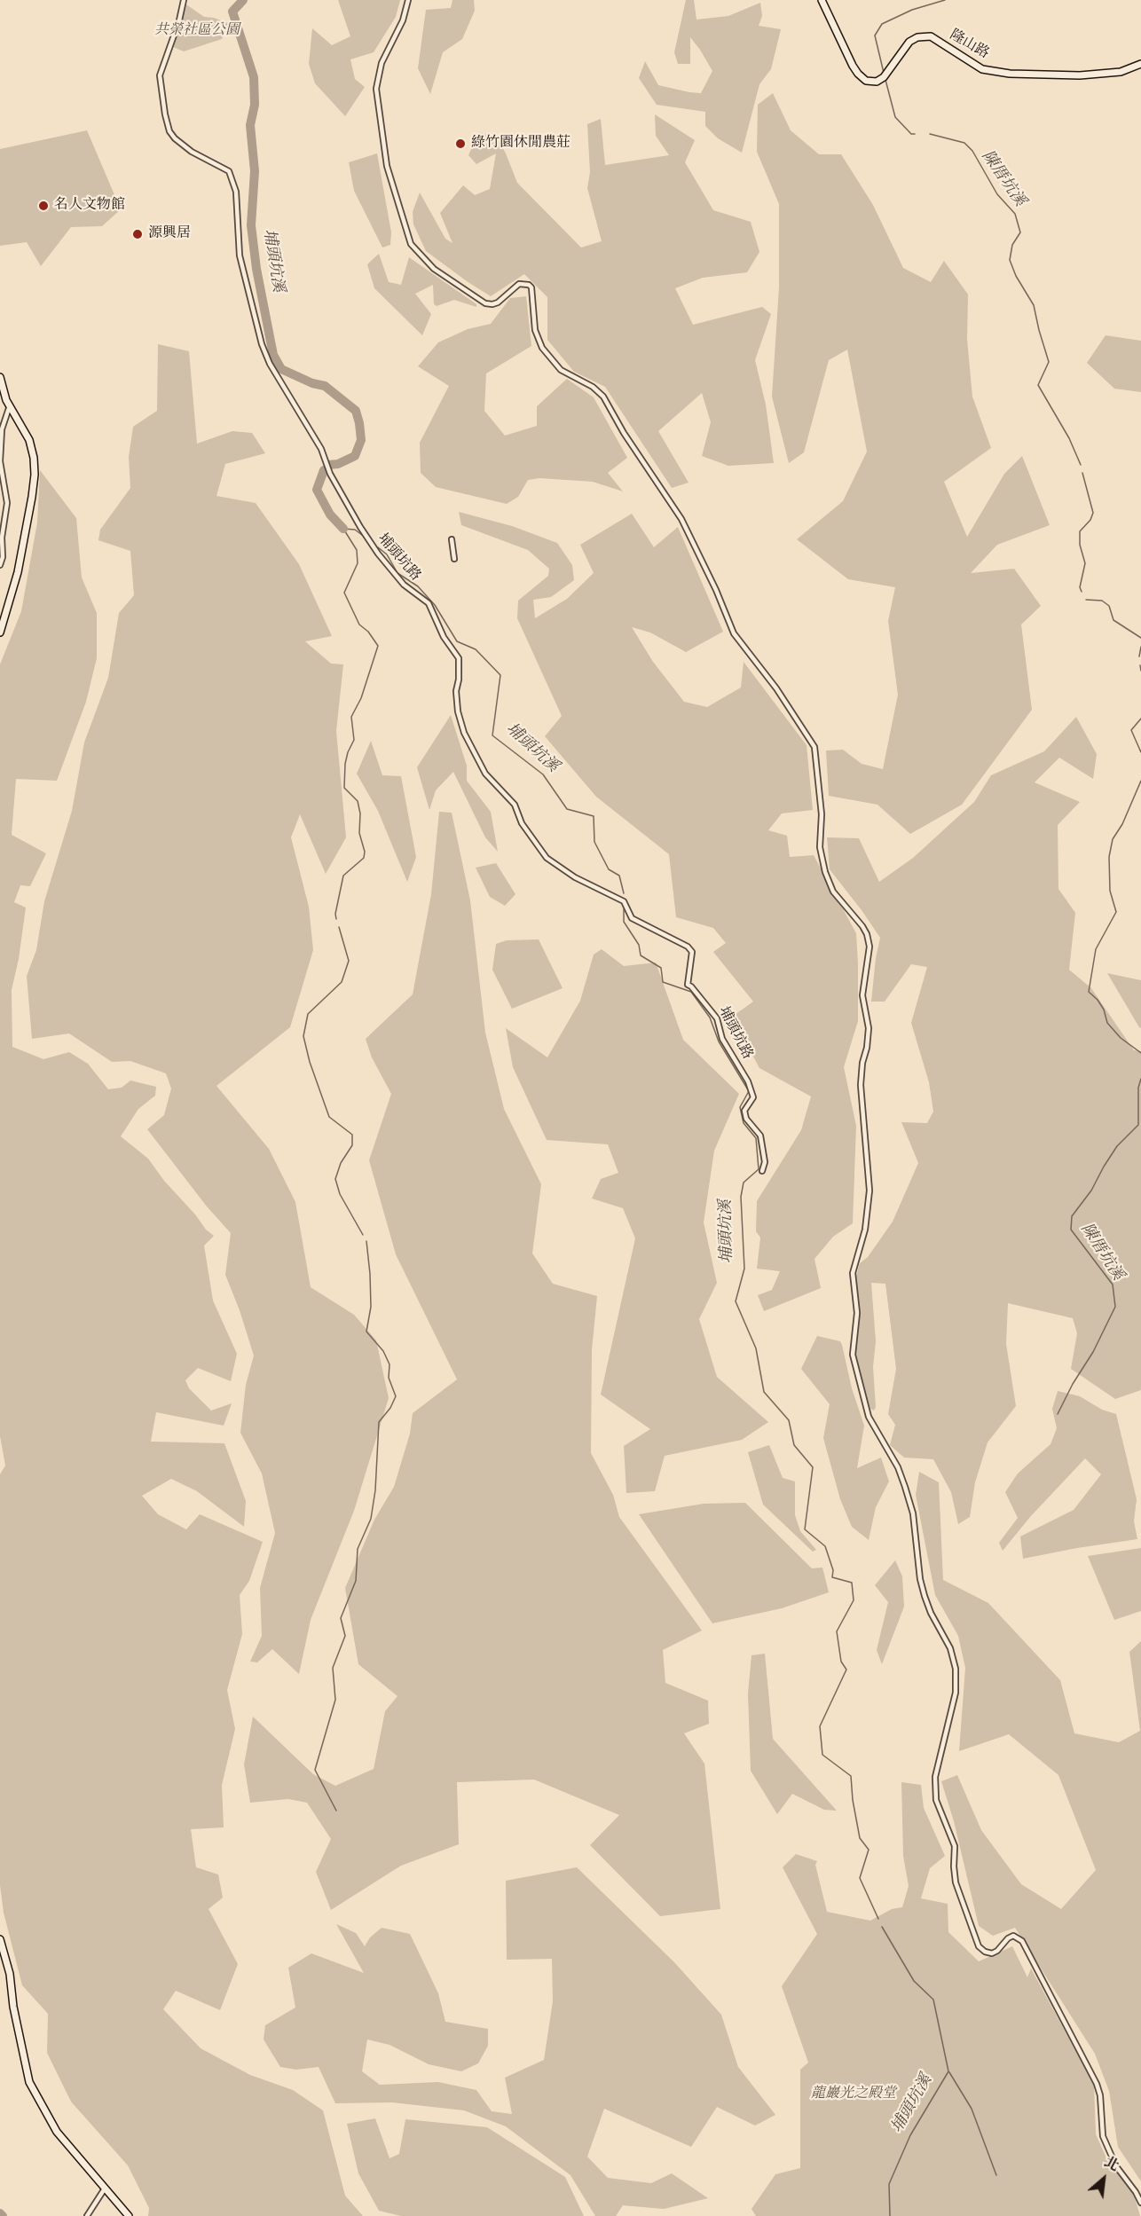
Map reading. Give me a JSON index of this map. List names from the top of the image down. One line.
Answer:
{"streets":{"street":["隆山路","埔頭坑路"]},"water":["陳厝坑溪","埔頭坑溪"],"parks":["共榮社區公園","龍巖光之殿堂"],"places":["綠竹園休閒農莊","名人文物館","源興居"],"north":"top right"}
